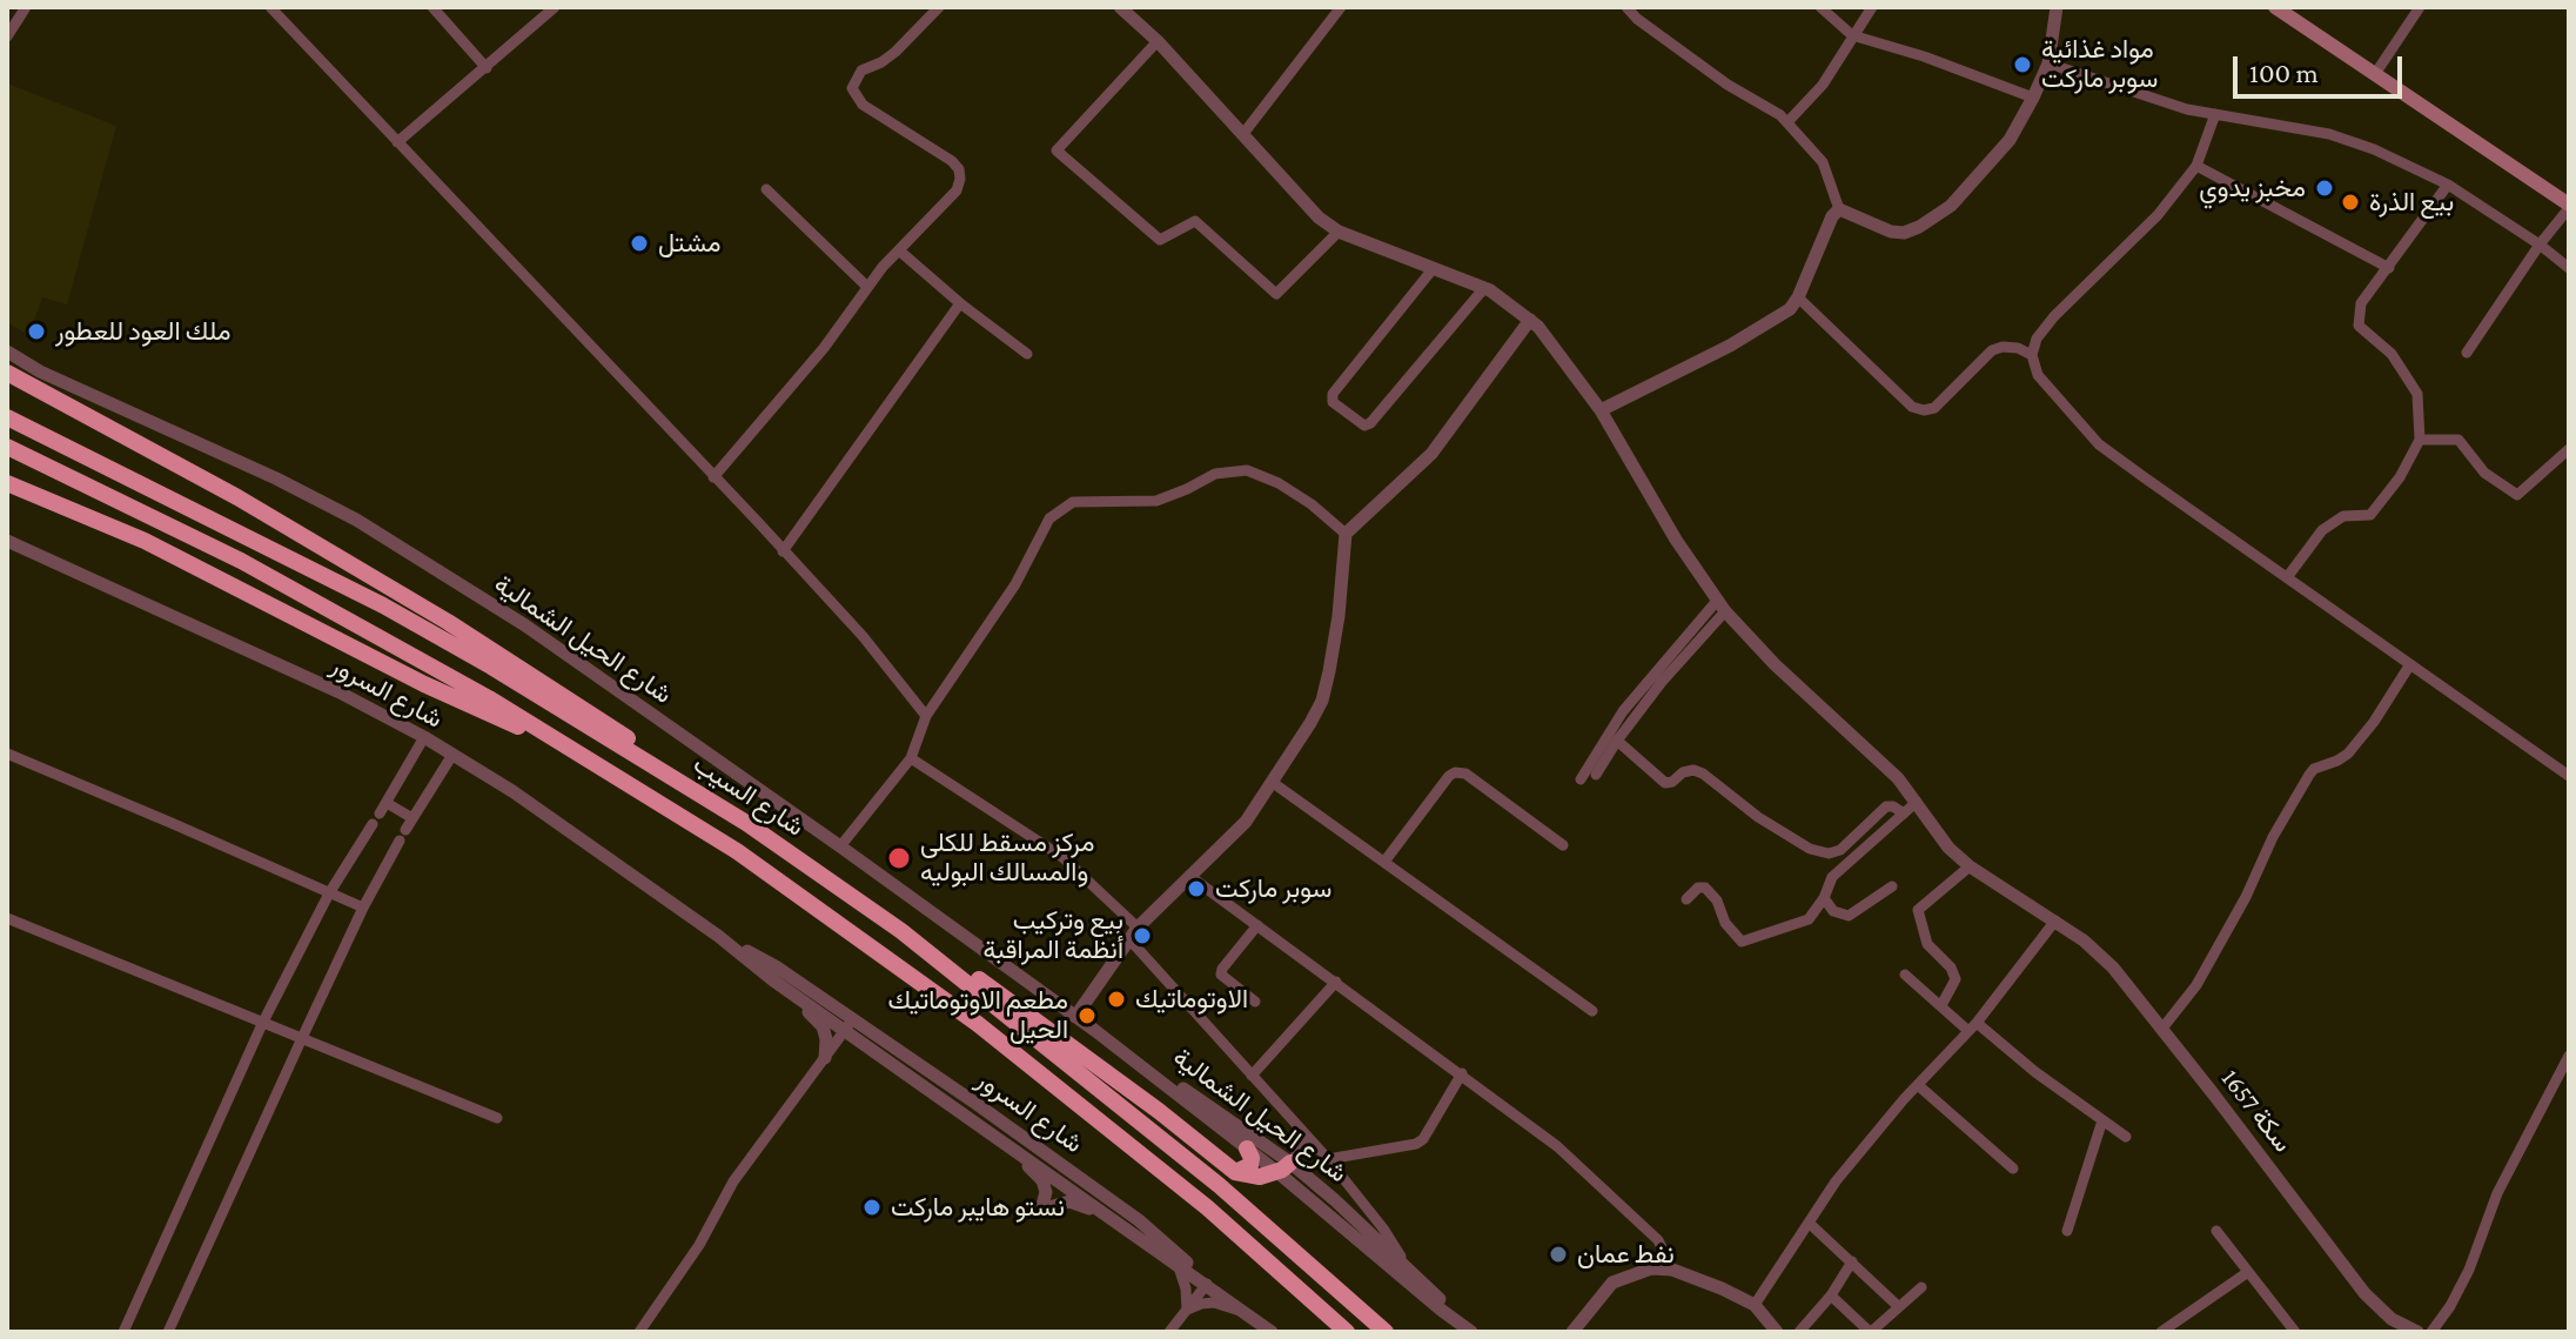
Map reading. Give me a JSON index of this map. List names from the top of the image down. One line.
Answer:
{"streets":{"highway":["شارع السيب"],"street":["شارع الحيل الشمالية","شارع السرور","سكة 1657"]},"places":["مواد غذائية سوبر ماركت","مخبز يدوي","بيع الذرة","مشتل","ملك العود للعطور","مركز مسقط للكلى والمسالك البوليه","سوبر ماركت","بيع وتركيب أنظمة المراقبة","الاوتوماتيك","مطعم الاوتوماتيك الحيل","نستو هايبر ماركت","نفط عمان"],"scale_bar":"100 m"}
